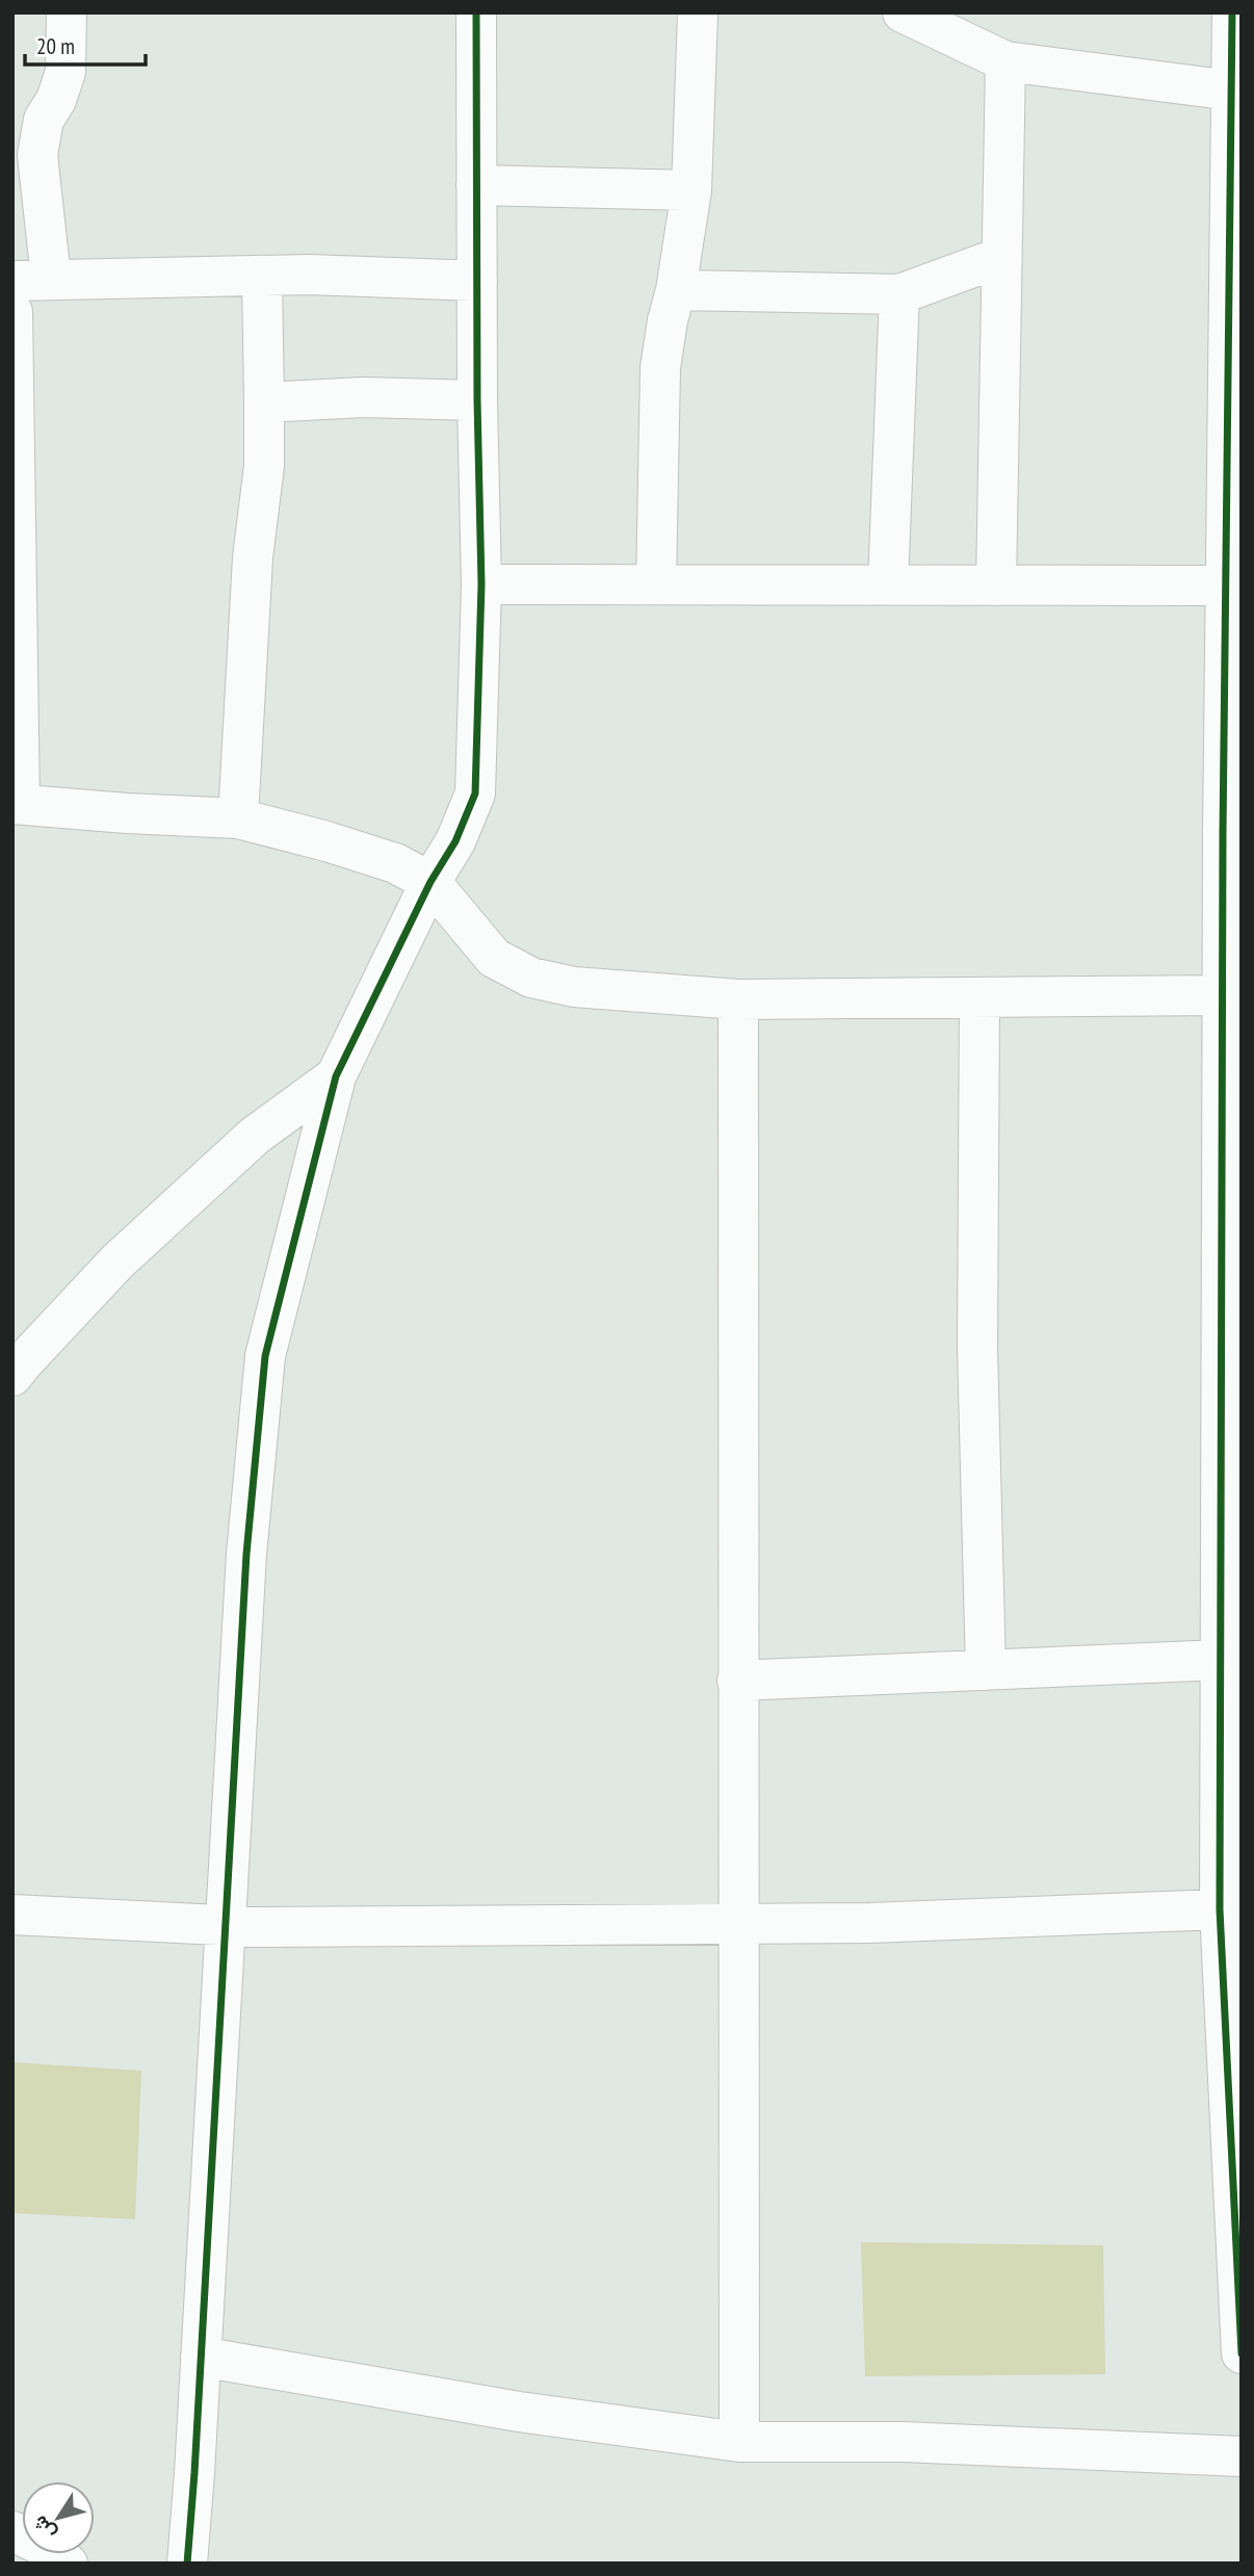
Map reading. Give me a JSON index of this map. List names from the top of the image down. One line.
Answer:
{"scale_bar":"20 m","north":"bottom left"}
